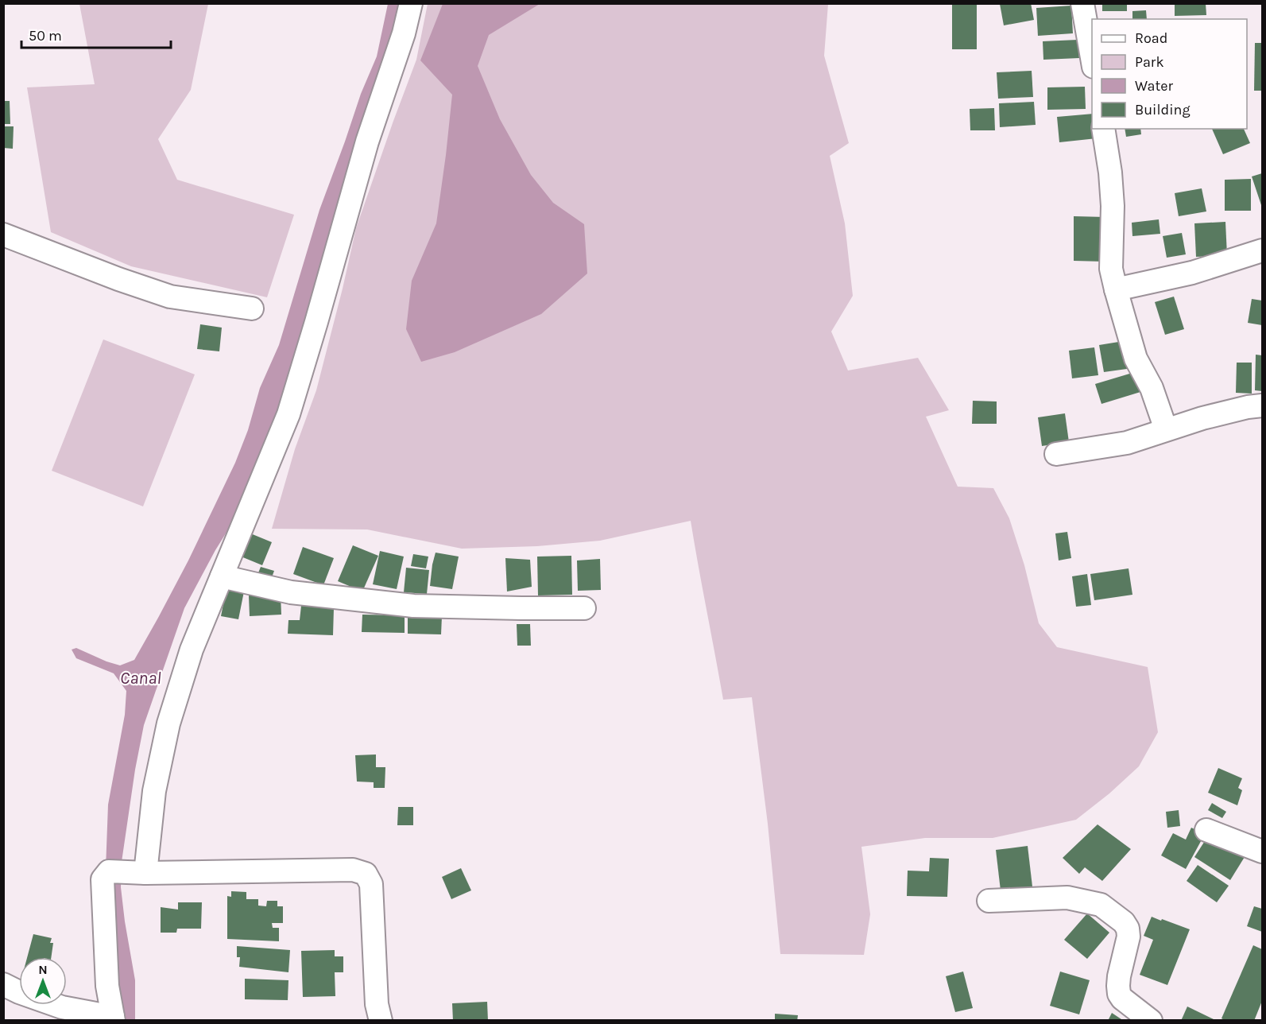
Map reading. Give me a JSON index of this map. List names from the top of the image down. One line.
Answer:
{"water":["Canal"],"legend":["Road","Park","Water","Building"],"scale_bar":"50 m","north":"top"}
